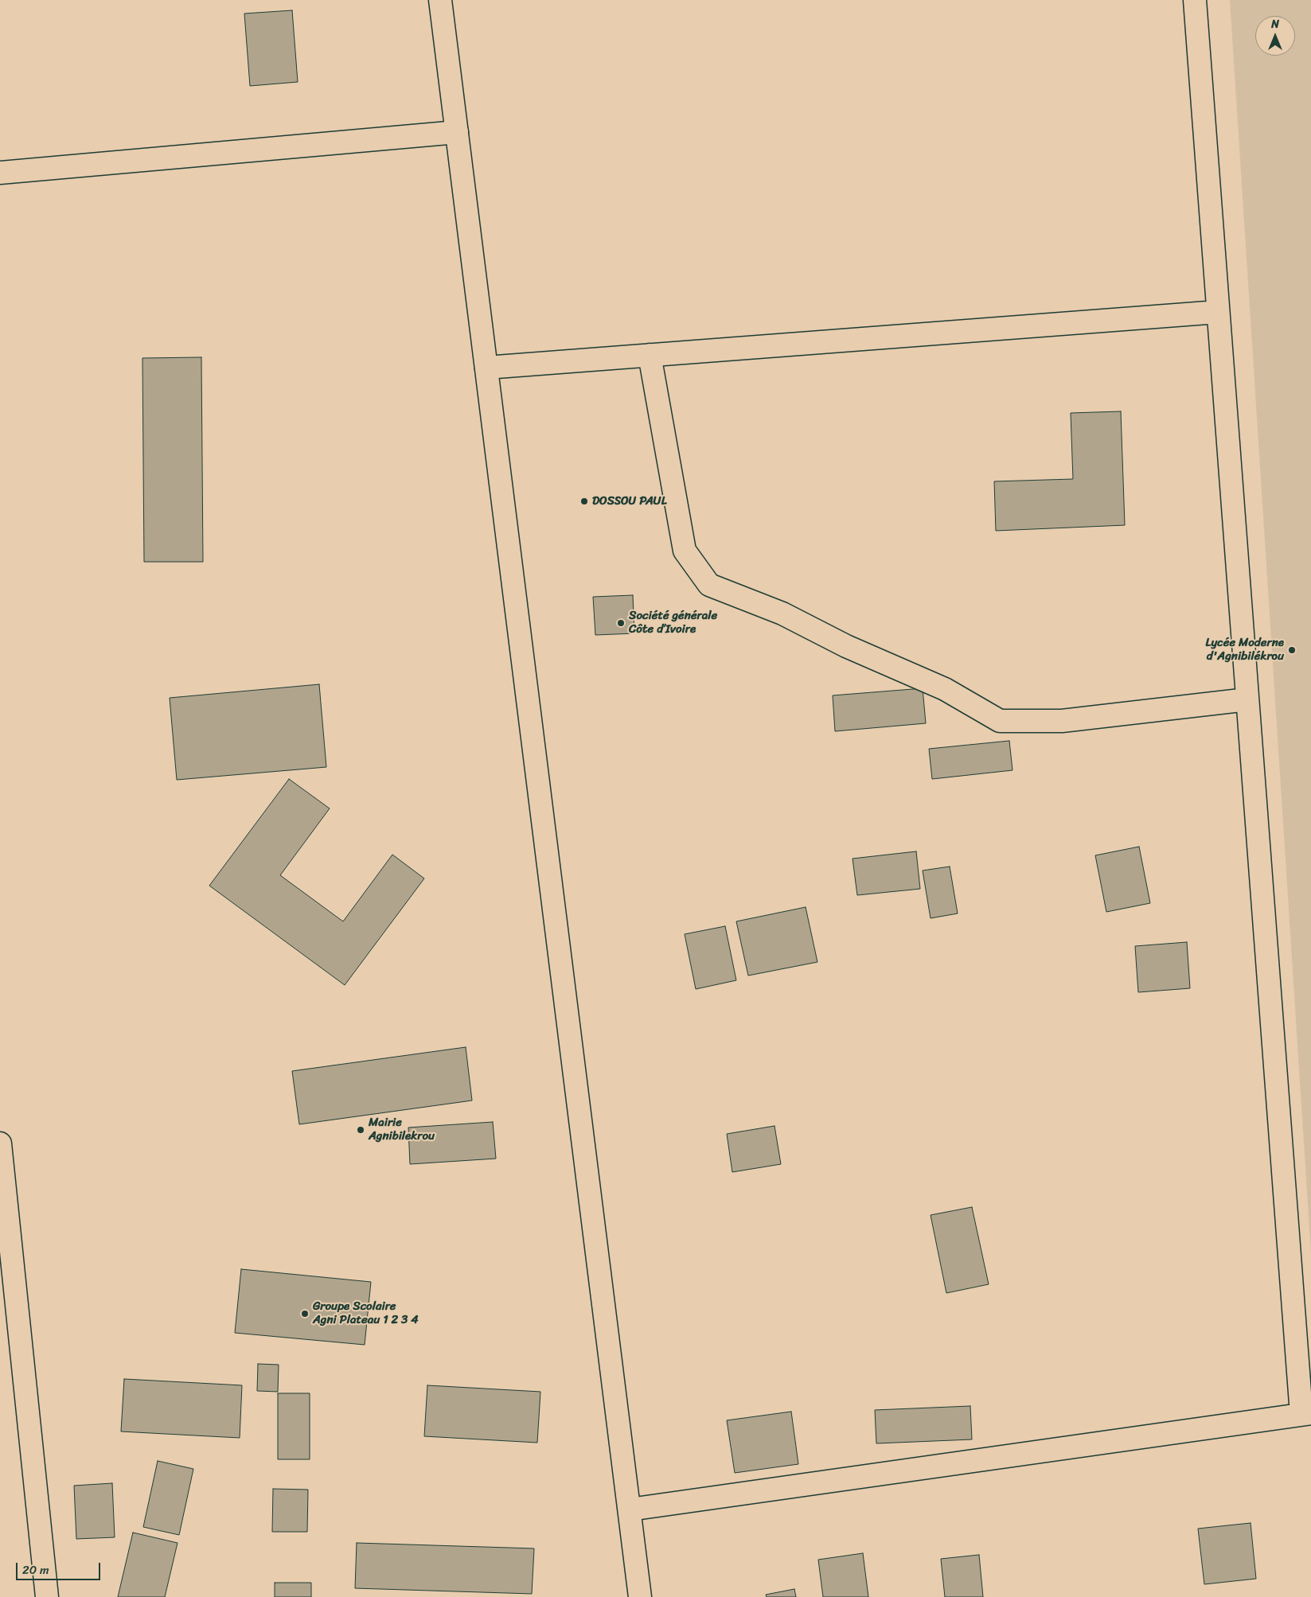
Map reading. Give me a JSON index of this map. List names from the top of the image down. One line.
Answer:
{"places":["DOSSOU PAUL","Société générale Côte d’Ivoire","Lycée Moderne d'Agnibilékrou","Mairie Agnibilekrou","Groupe Scolaire Agni Plateau 1 2 3 4"],"scale_bar":"20 m","north":"top"}
